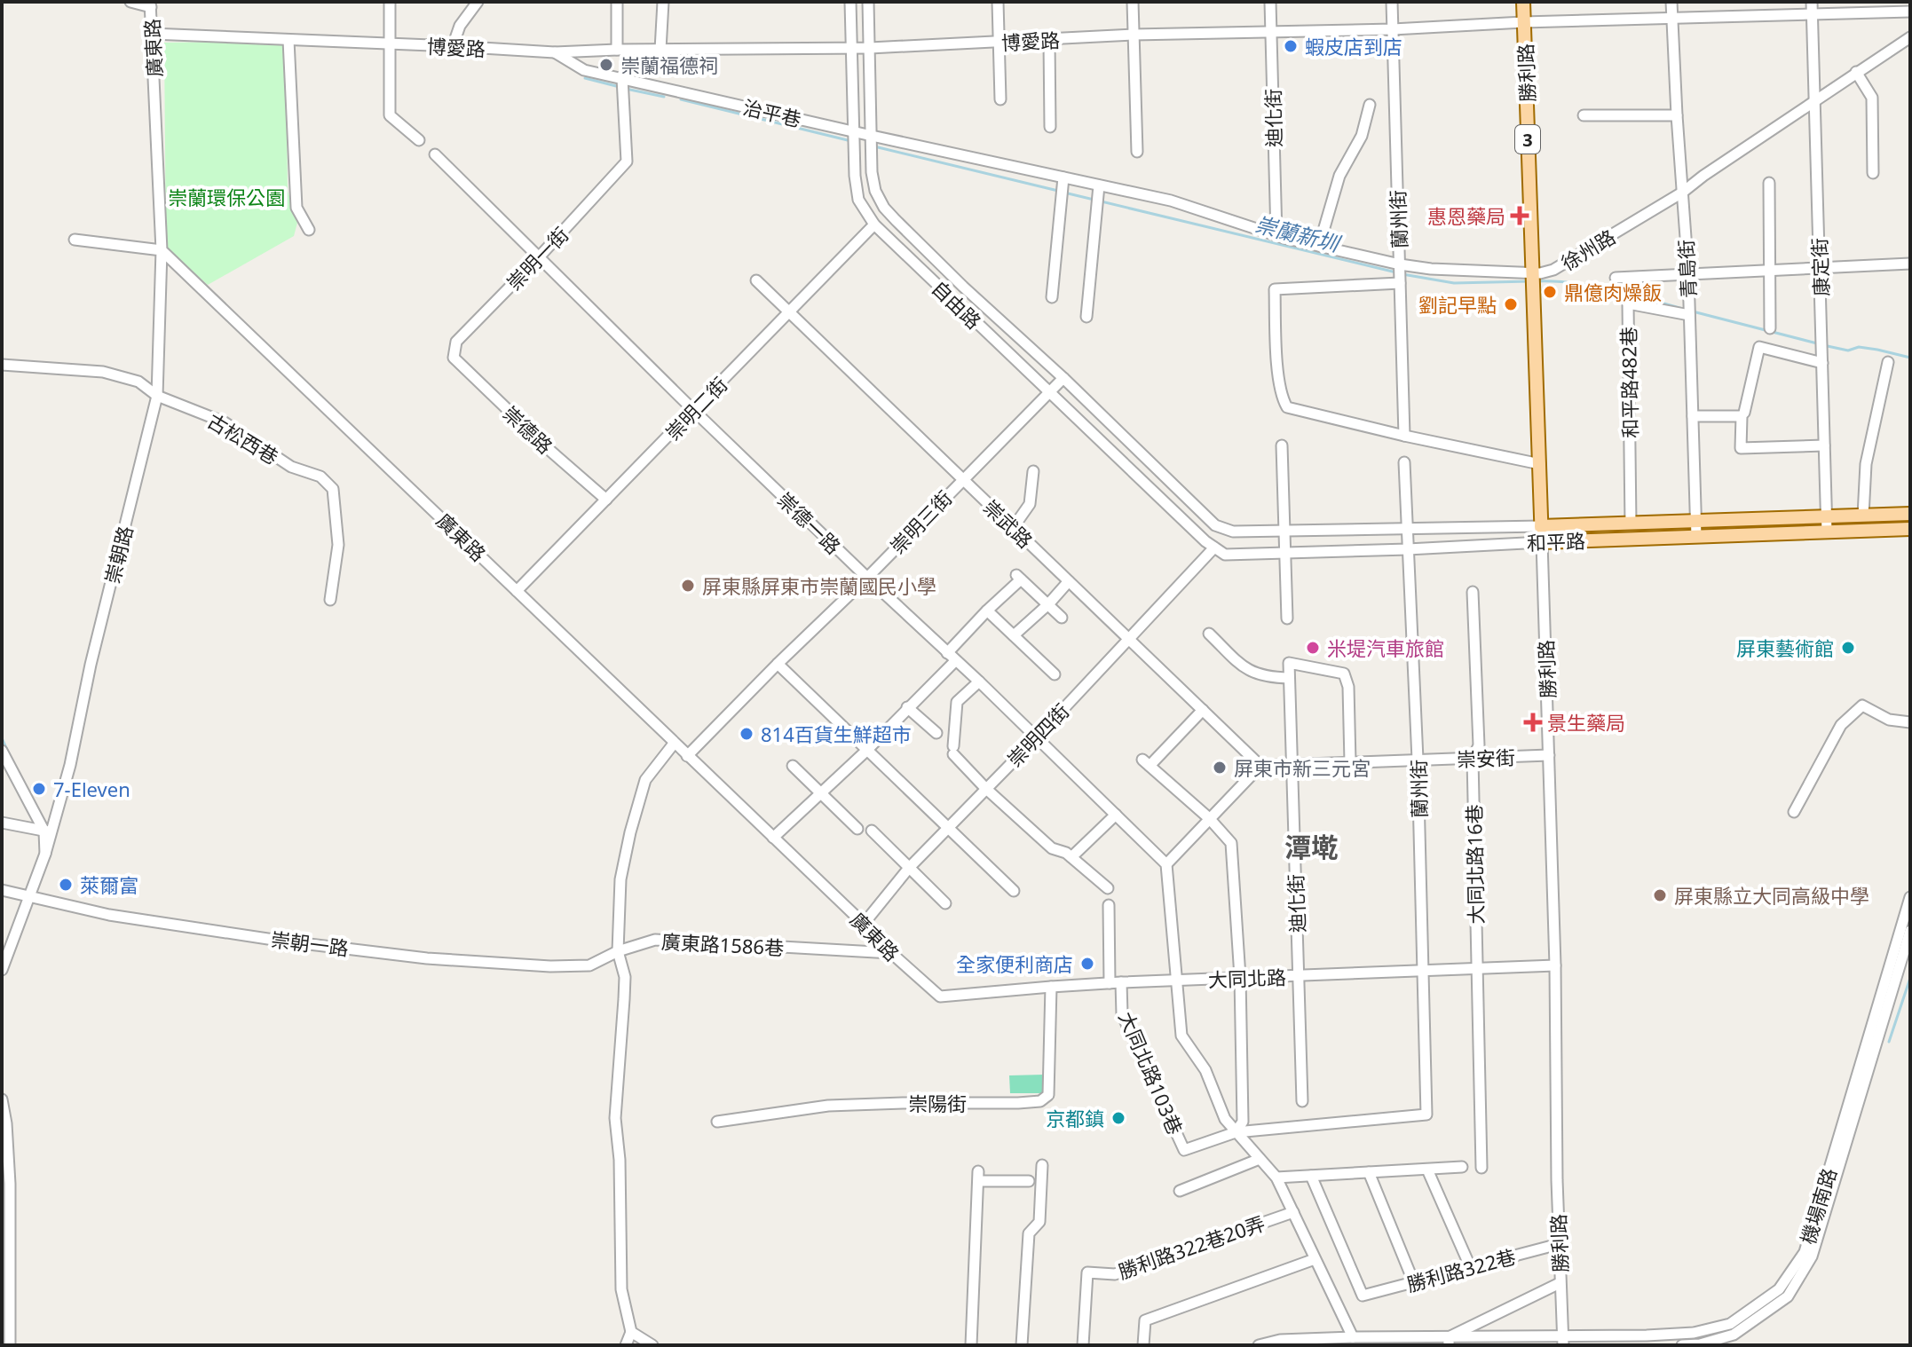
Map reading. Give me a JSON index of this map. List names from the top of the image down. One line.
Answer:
{"streets":{"main road":["勝利路","3","和平路"],"street":["博愛路","廣東路","治平巷","迪化街","蘭州街","徐州路","崇明一街","康定街","青島街","自由路","和平路482巷","崇明二街","崇德路","古松西巷","崇明三街","崇德一路","崇武路","崇朝路","崇明四街","崇安街","大同北路16巷","崇朝一路","廣東路1586巷","大同北路","大同北路103巷","崇陽街","機場南路","勝利路322巷20弄","勝利路322巷"]},"crossings":[["博愛路","廣東路"],["博愛路","勝利路"],["博愛路","治平巷"],["博愛路","迪化街"],["博愛路","蘭州街"],["博愛路","康定街"],["博愛路","青島街"],["博愛路","自由路"],["廣東路","崇明二街"],["廣東路","崇明三街"],["廣東路","崇朝路"],["廣東路","崇明四街"],["廣東路","廣東路1586巷"],["廣東路","大同北路"],["勝利路","徐州路"],["勝利路","和平路"],["勝利路","崇安街"],["勝利路","大同北路"],["勝利路","機場南路"],["勝利路","勝利路322巷"],["治平巷","迪化街"],["治平巷","蘭州街"],["治平巷","徐州路"],["治平巷","崇明一街"],["治平巷","自由路"],["迪化街","崇安街"],["迪化街","大同北路"],["蘭州街","徐州路"],["蘭州街","和平路"],["蘭州街","崇安街"],["蘭州街","大同北路"],["蘭州街","大同北路103巷"],["徐州路","康定街"],["徐州路","青島街"],["崇明一街","崇德路"],["崇明一街","崇德一路"],["康定街","和平路"],["青島街","和平路482巷"],["青島街","和平路"],["自由路","崇明二街"],["自由路","崇明三街"],["自由路","和平路"],["自由路","崇明四街"],["和平路482巷","和平路"],["崇明二街","崇德路"],["崇明二街","崇德一路"],["崇明二街","崇武路"],["古松西巷","崇朝路"],["崇明三街","崇德一路"],["崇明三街","崇武路"],["崇德一路","崇明四街"],["崇武路","崇明四街"],["崇武路","崇安街"],["和平路","崇明四街"],["崇安街","大同北路16巷"],["大同北路16巷","大同北路"],["崇朝一路","廣東路1586巷"],["大同北路","大同北路103巷"],["大同北路","崇陽街"]],"districts":["潭墘"],"water":["崇蘭新圳"],"parks":["崇蘭環保公園"],"places":{"other":["蝦皮店到店","崇蘭福德祠","鼎億肉燥飯","劉記早點","屏東縣屏東市崇蘭國民小學","米堤汽車旅館","屏東藝術館","814百貨生鮮超市","屏東市新三元宮","7-Eleven","萊爾富","屏東縣立大同高級中學","全家便利商店","京都鎮"],"health":["惠恩藥局","景生藥局"]}}
